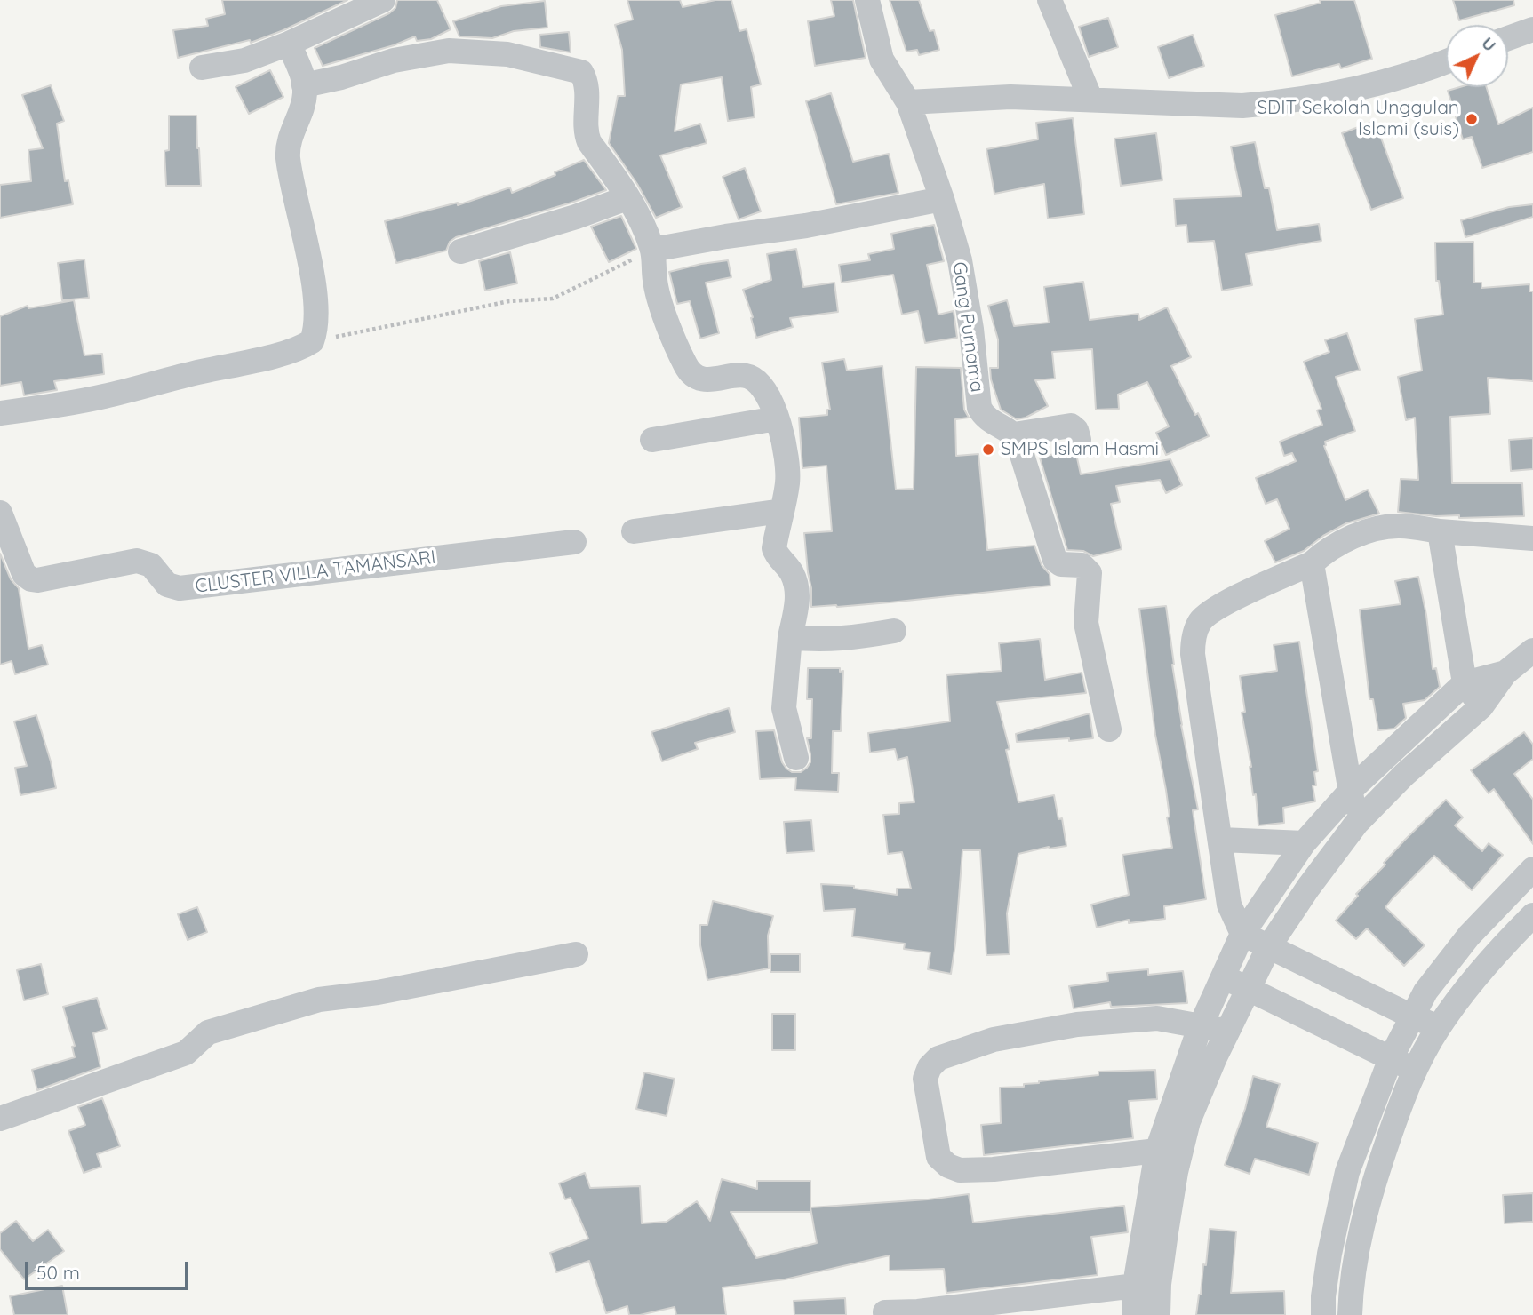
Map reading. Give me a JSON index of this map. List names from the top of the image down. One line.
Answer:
{"streets":{"street":["Gang Purnama","CLUSTER VILLA TAMANSARI"]},"places":["SDIT Sekolah Unggulan Islami (suis)","SMPS Islam Hasmi"],"scale_bar":"50 m","north":"top right"}
